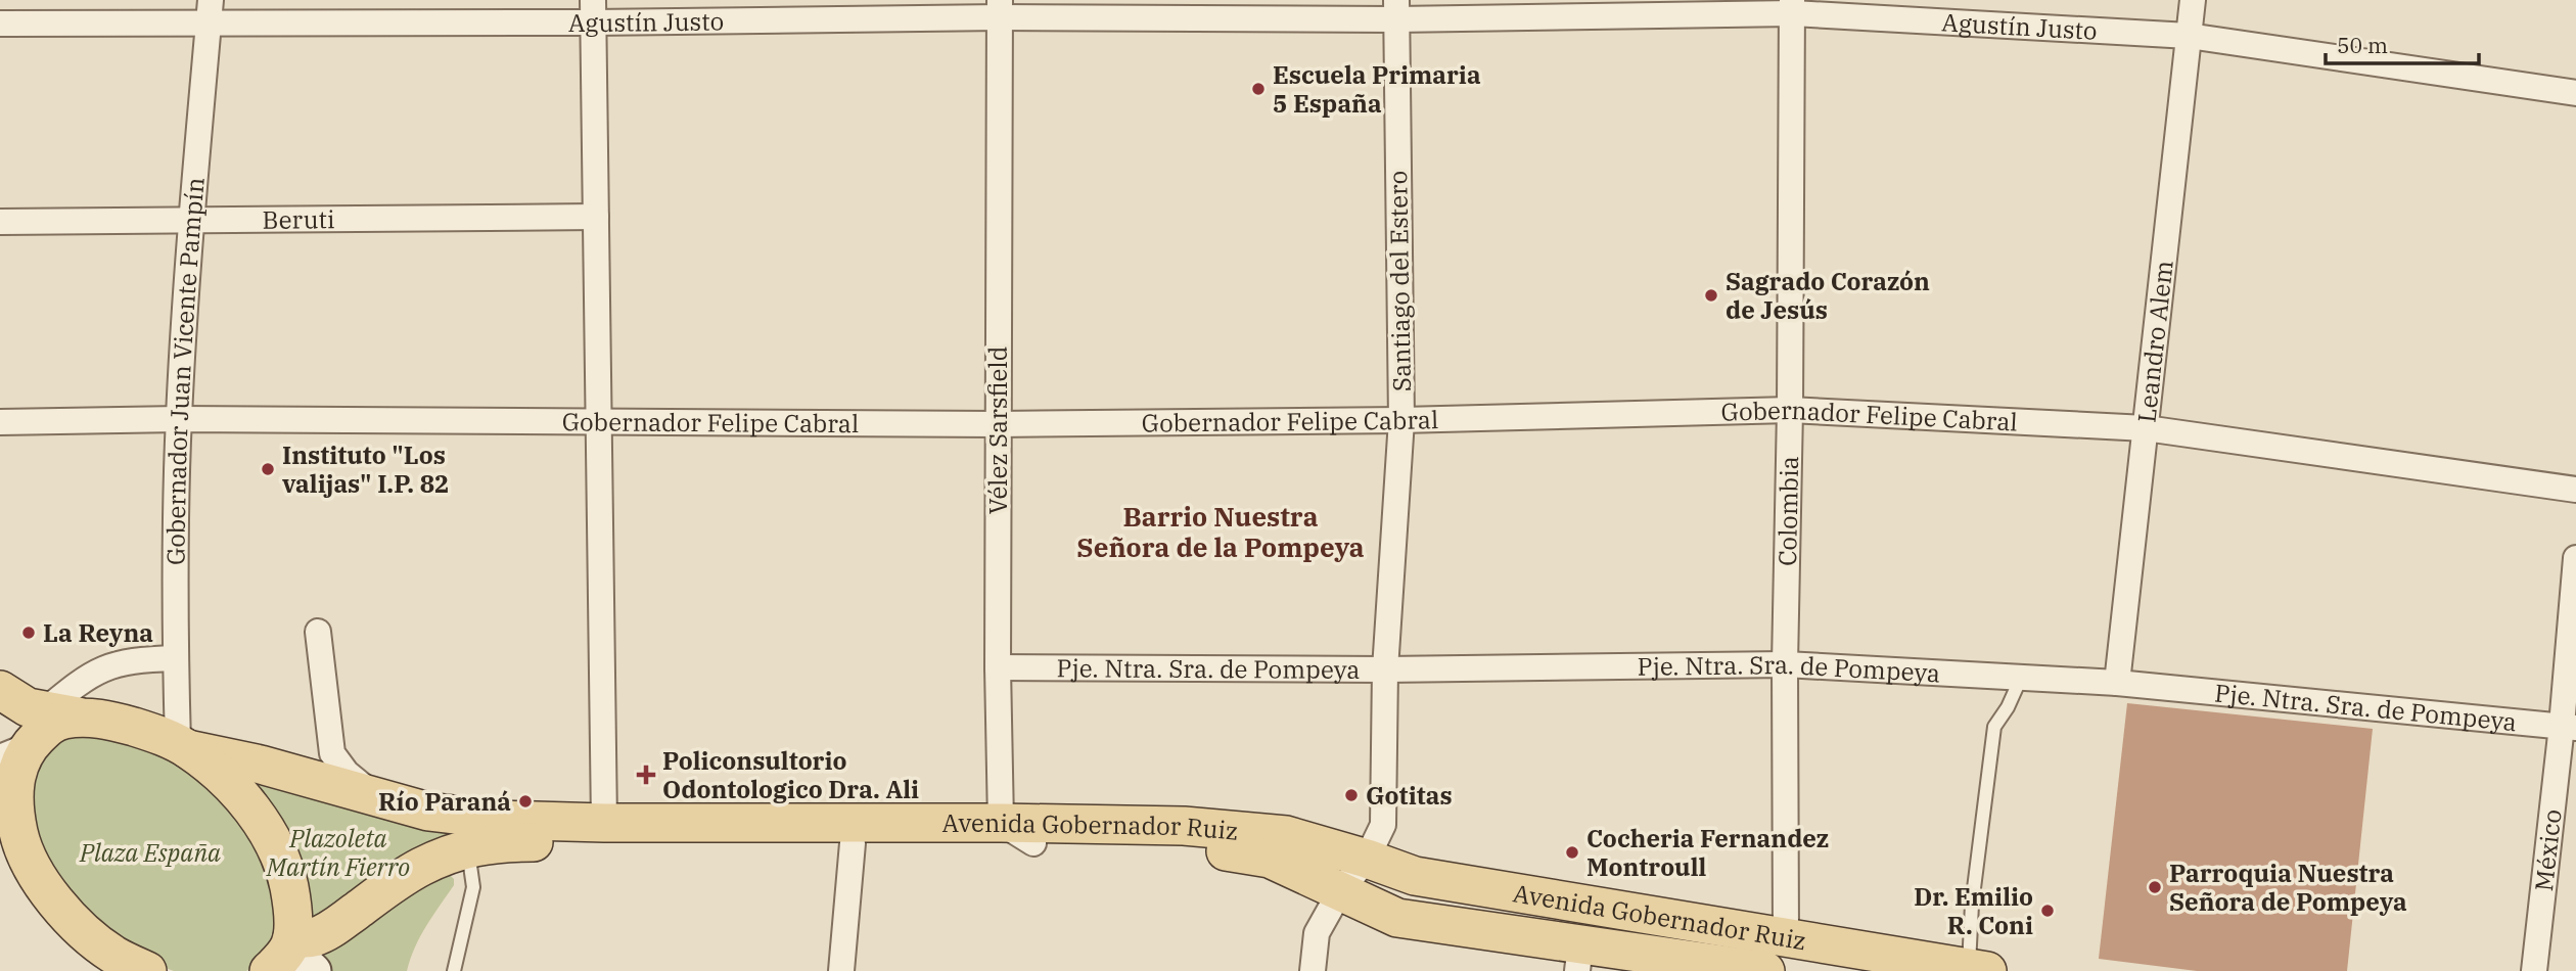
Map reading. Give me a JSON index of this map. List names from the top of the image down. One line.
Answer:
{"streets":{"main road":["Avenida Gobernador Ruiz"],"street":["Agustín Justo","Beruti","Santiago del Estero","Leandro Alem","Gobernador Juan Vicente Pampín","Gobernador Felipe Cabral","Vélez Sarsfield","Colombia","Pje. Ntra. Sra. de Pompeya","México"]},"crossings":[["Agustín Justo","Santiago del Estero"],["Agustín Justo","Leandro Alem"],["Agustín Justo","Gobernador Juan Vicente Pampín"],["Agustín Justo","Vélez Sarsfield"],["Agustín Justo","Colombia"],["Beruti","Gobernador Juan Vicente Pampín"],["Santiago del Estero","Gobernador Felipe Cabral"],["Santiago del Estero","Pje. Ntra. Sra. de Pompeya"],["Santiago del Estero","Avenida Gobernador Ruiz"],["Leandro Alem","Gobernador Felipe Cabral"],["Leandro Alem","Pje. Ntra. Sra. de Pompeya"],["Gobernador Juan Vicente Pampín","Gobernador Felipe Cabral"],["Gobernador Juan Vicente Pampín","Avenida Gobernador Ruiz"],["Gobernador Felipe Cabral","Vélez Sarsfield"],["Gobernador Felipe Cabral","Colombia"],["Vélez Sarsfield","Pje. Ntra. Sra. de Pompeya"],["Vélez Sarsfield","Avenida Gobernador Ruiz"],["Colombia","Pje. Ntra. Sra. de Pompeya"],["Colombia","Avenida Gobernador Ruiz"],["Pje. Ntra. Sra. de Pompeya","México"]],"districts":["Barrio Nuestra Señora de la Pompeya"],"parks":["Plazoleta Martín Fierro","Plaza España"],"places":{"other":["Escuela Primaria 5 España","Sagrado Corazón de Jesús","Instituto \"Los valijas\" I.P. 82","La Reyna","Gotitas","Río Paraná","Cocheria Fernandez Montroull","Parroquia Nuestra Señora de Pompeya","Dr. Emilio R. Coni"],"health":["Policonsultorio Odontologico Dra. Ali"]},"scale_bar":"50 m"}
